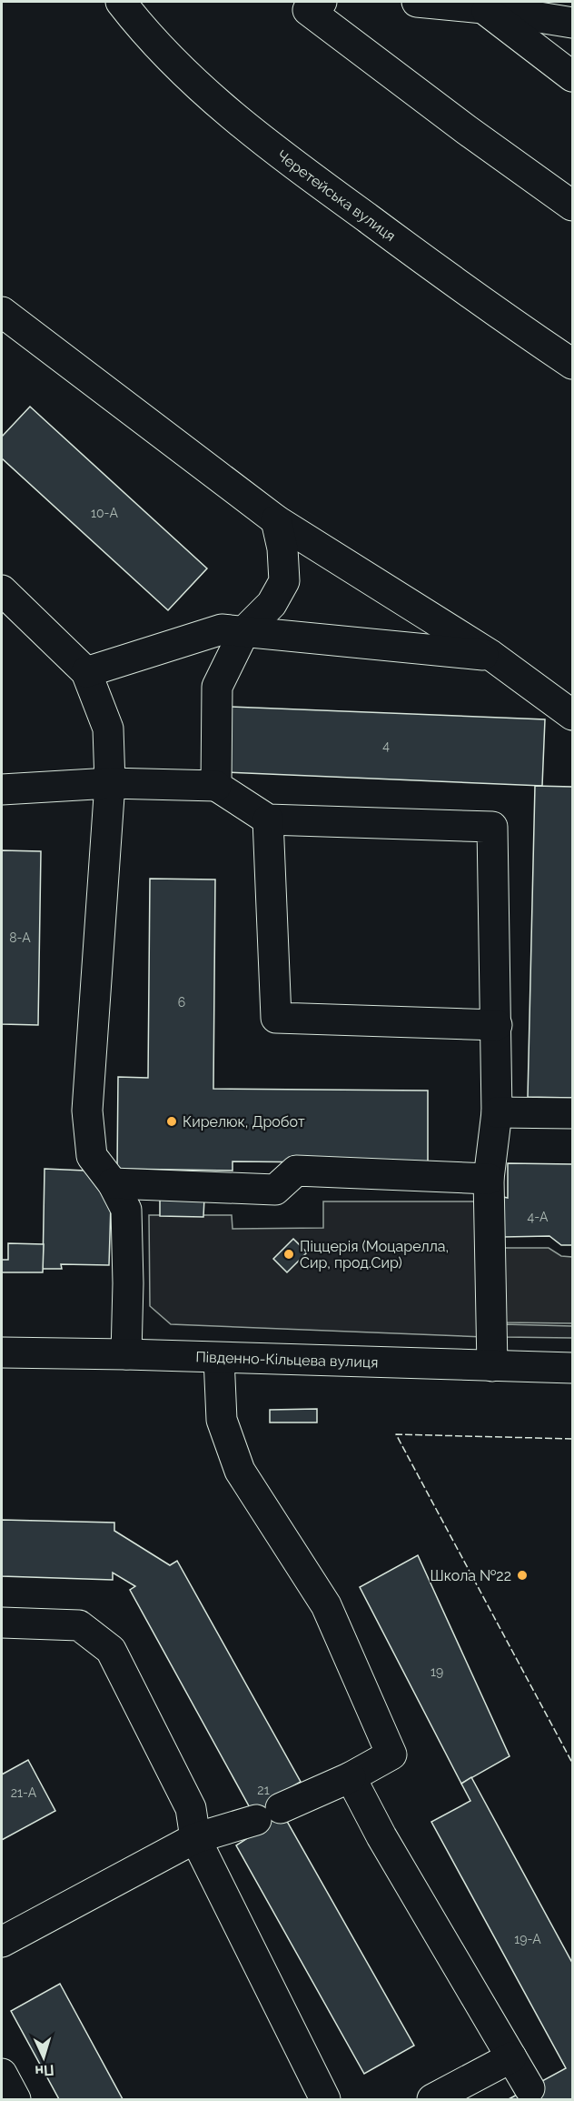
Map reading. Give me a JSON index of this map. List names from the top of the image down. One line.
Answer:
{"streets":{"main road":["Черетейська вулиця","Південно-Кільцева вулиця"]},"places":["Кирелюк, Дробот","Піццерія (Моцарелла, Сир, прод.Сир)","Школа №22"],"house_numbers":["10-А","4","8-А","6","4-А","19","21","21-А","19-А"],"north":"bottom"}
